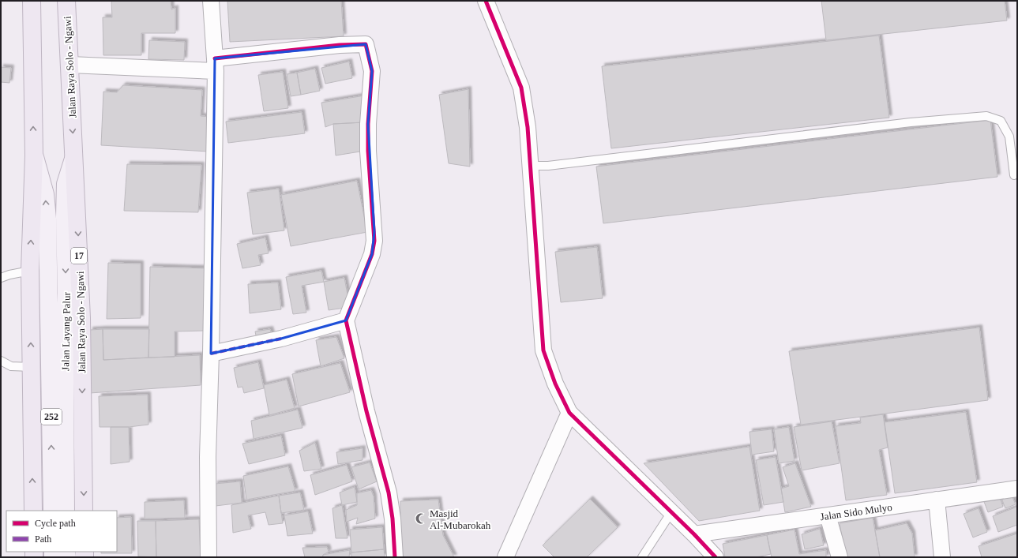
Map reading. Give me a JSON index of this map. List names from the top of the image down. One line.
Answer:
{"streets":{"highway":["Jalan Raya Solo - Ngawi","17"],"main road":["Jalan Layang Palur","252"],"street":["Jalan Sido Mulyo"]},"crossings":[["Jalan Raya Solo - Ngawi","Jalan Layang Palur"]],"places":{"mosque":["Masjid Al-Mubarokah"]},"legend":["Cycle path","Path"]}
